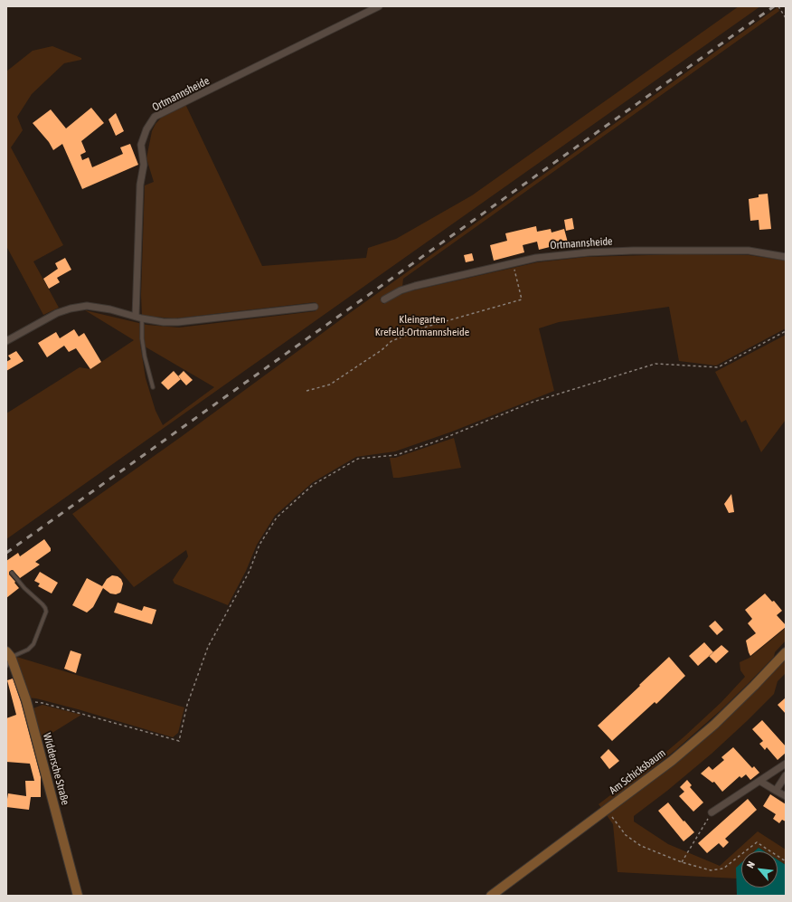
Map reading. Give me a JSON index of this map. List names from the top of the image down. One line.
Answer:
{"streets":{"street":["Ortmannsheide","Widdersche Straße","Am Schicksbaum"]},"parks":["Kleingarten Krefeld-Ortmannsheide"],"north":"top left"}
